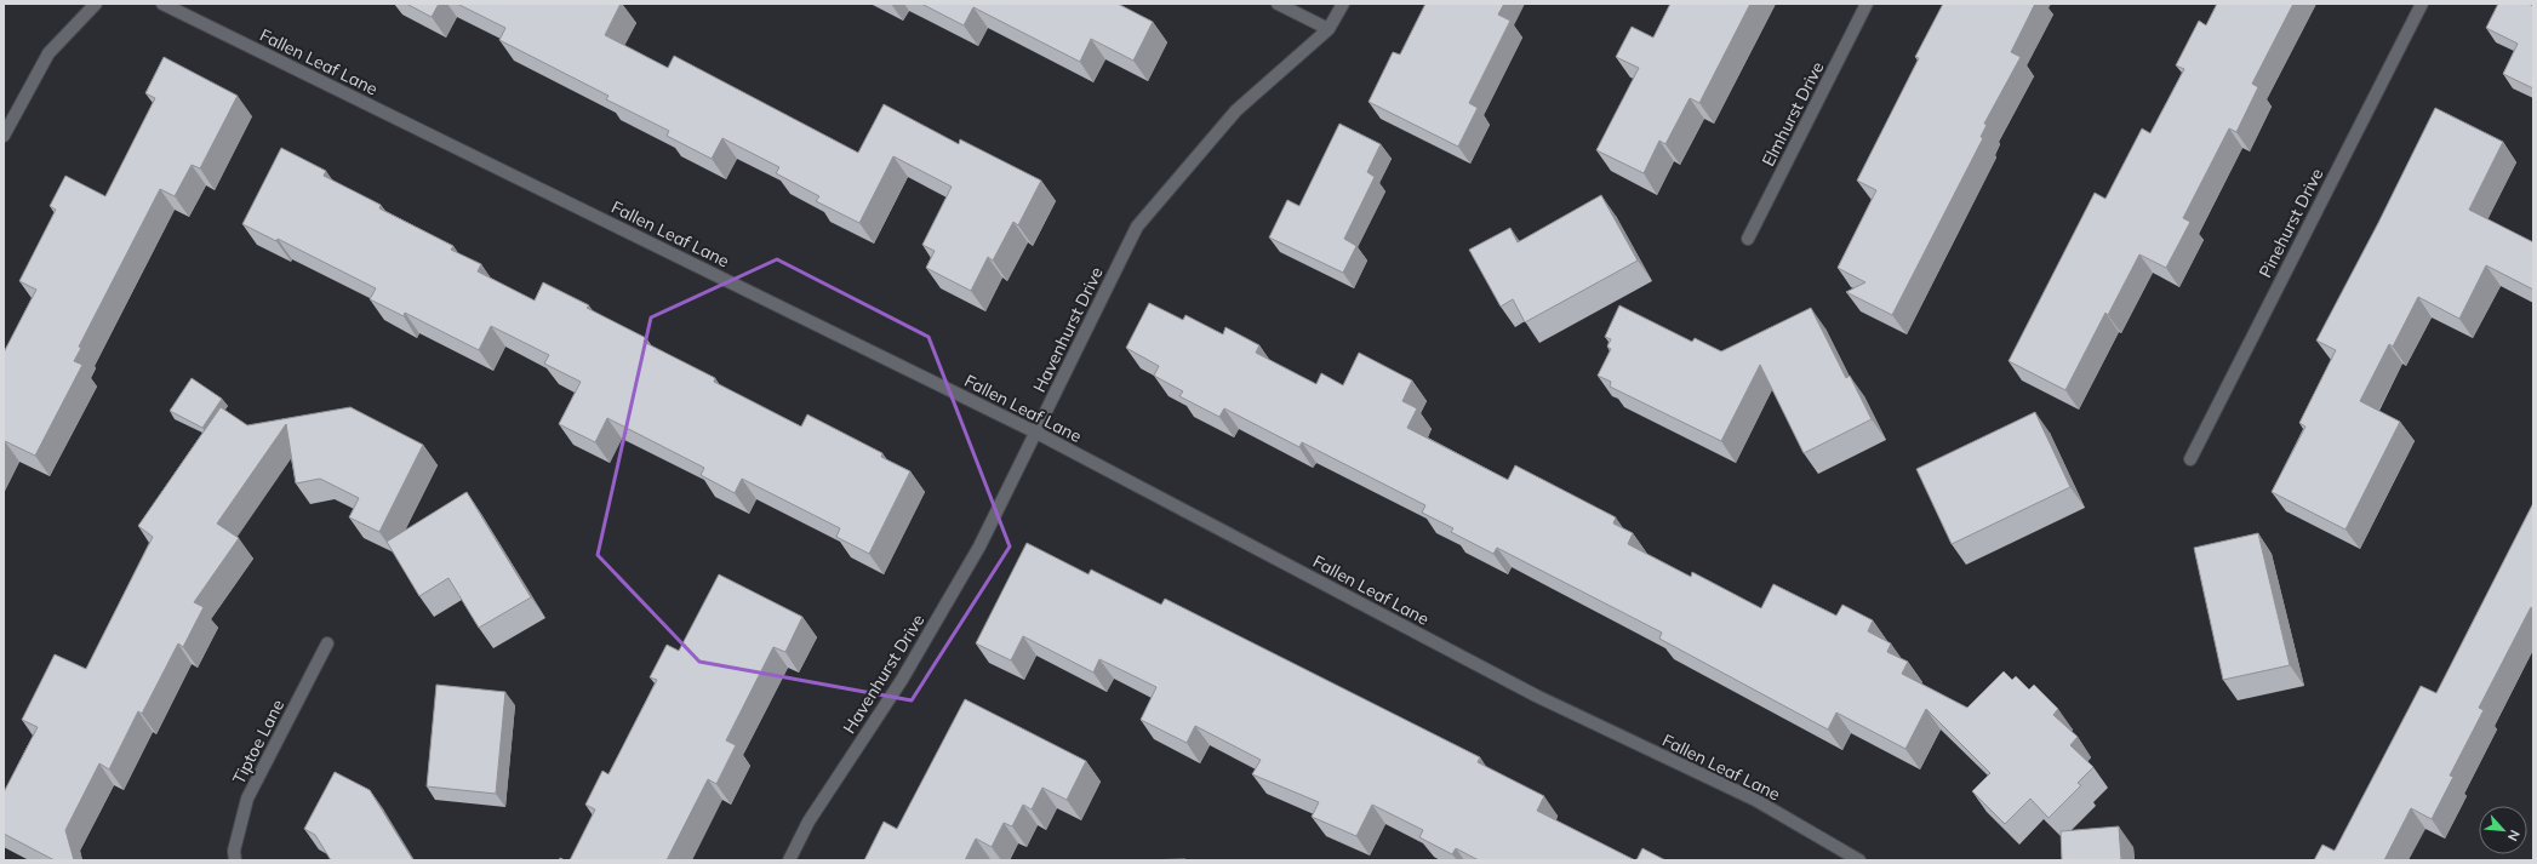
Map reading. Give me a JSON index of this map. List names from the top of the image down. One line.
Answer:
{"streets":{"street":["Fallen Leaf Lane","Elmhurst Drive","Pinehurst Drive","Havenhurst Drive","Tiptoe Lane"]},"crossings":[["Fallen Leaf Lane","Havenhurst Drive"]],"north":"bottom right"}
